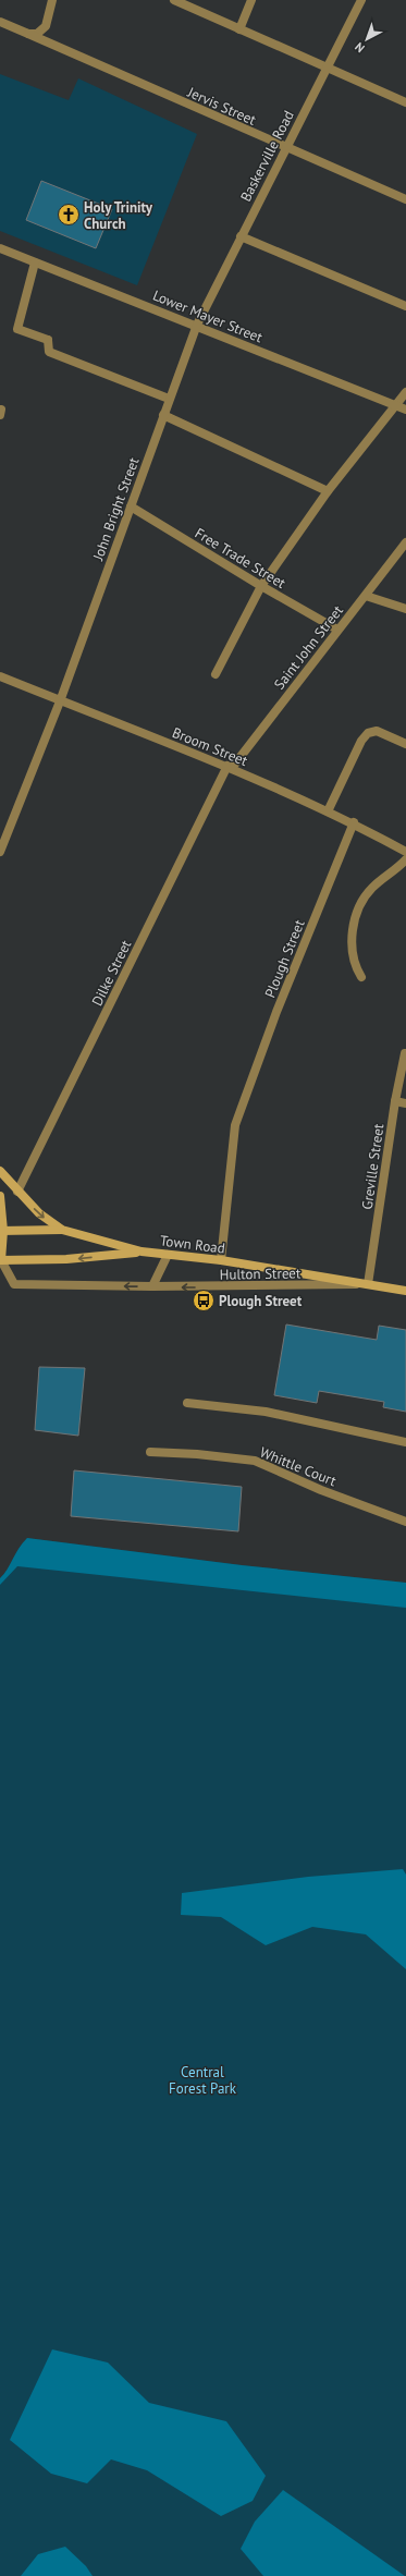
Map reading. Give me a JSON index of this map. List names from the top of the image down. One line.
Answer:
{"streets":{"main road":["Town Road"],"street":["Jervis Street","Baskerville Road","Lower Mayer Street","John Bright Street","Free Trade Street","Saint John Street","Broom Street","Plough Street","Dilke Street","Greville Street","Hulton Street","Whittle Court"]},"crossings":[["Jervis Street","Baskerville Road"],["Baskerville Road","Lower Mayer Street"],["Baskerville Road","John Bright Street"],["Lower Mayer Street","John Bright Street"],["John Bright Street","Free Trade Street"],["John Bright Street","Broom Street"],["Free Trade Street","Saint John Street"],["Saint John Street","Broom Street"],["Saint John Street","Dilke Street"],["Broom Street","Plough Street"],["Broom Street","Dilke Street"],["Plough Street","Town Road"],["Dilke Street","Town Road"],["Greville Street","Town Road"],["Greville Street","Hulton Street"],["Town Road","Hulton Street"]],"one_way":["Hulton Street"],"parks":["Central Forest Park"],"places":{"church":["Holy Trinity Church"],"bus stop":["Plough Street"]},"north":"bottom left"}
